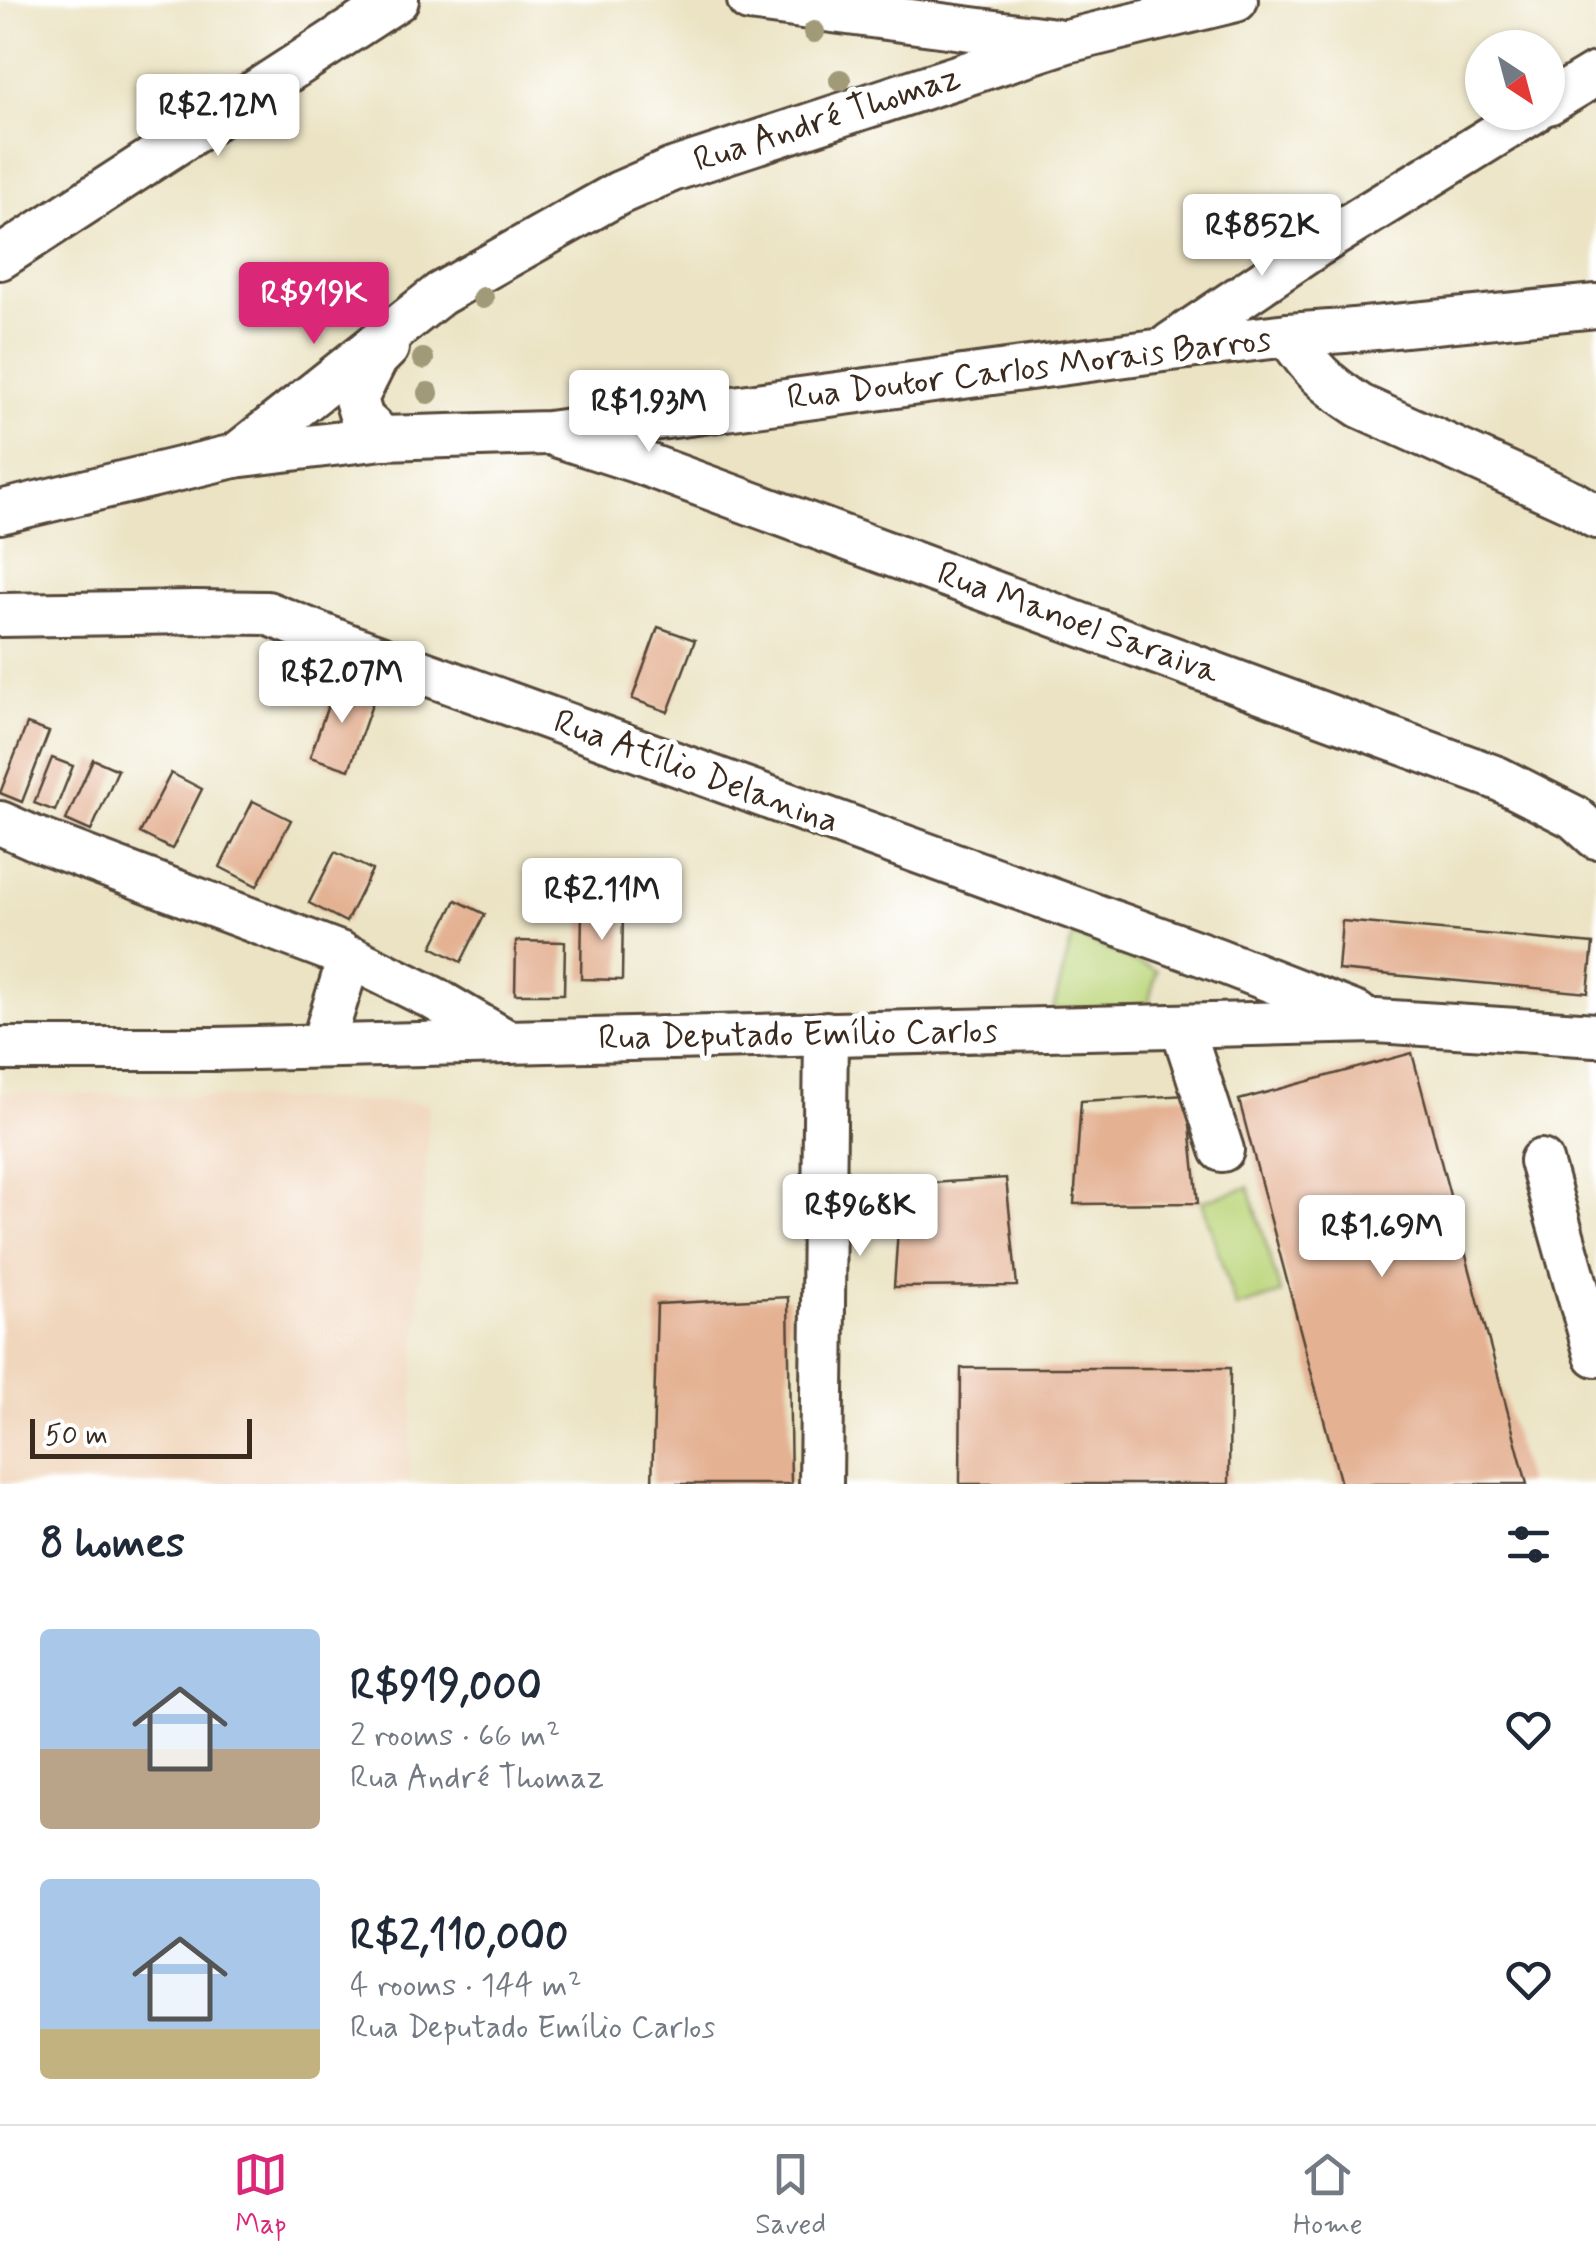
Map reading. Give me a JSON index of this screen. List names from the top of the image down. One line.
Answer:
{"streets":{"street":["Rua André Thomaz","Rua Doutor Carlos Morais Barros","Rua Manoel Saraiva","Rua Atílio Delanina","Rua Deputado Emílio Carlos"]},"crossings":[["Rua André Thomaz","Rua Doutor Carlos Morais Barros"],["Rua Doutor Carlos Morais Barros","Rua Manoel Saraiva"],["Rua Atílio Delanina","Rua Deputado Emílio Carlos"]],"scale_bar":"50 m","north":"bottom right","page":{"price":["R$2.12M","R$852K","R$919K","R$1.93M","R$2.07M","R$2.11M","R$968K","R$1.69M"],"scale":"50 m","heading":"8 homes","list":[{"name":"R$919,000","note":"2 rooms · 66 m² · Rua André Thomaz"},{"name":"R$2,110,000","note":"4 rooms · 144 m² · Rua Deputado Emílio Carlos"}],"tabs":["Map","Saved","Home"]}}
